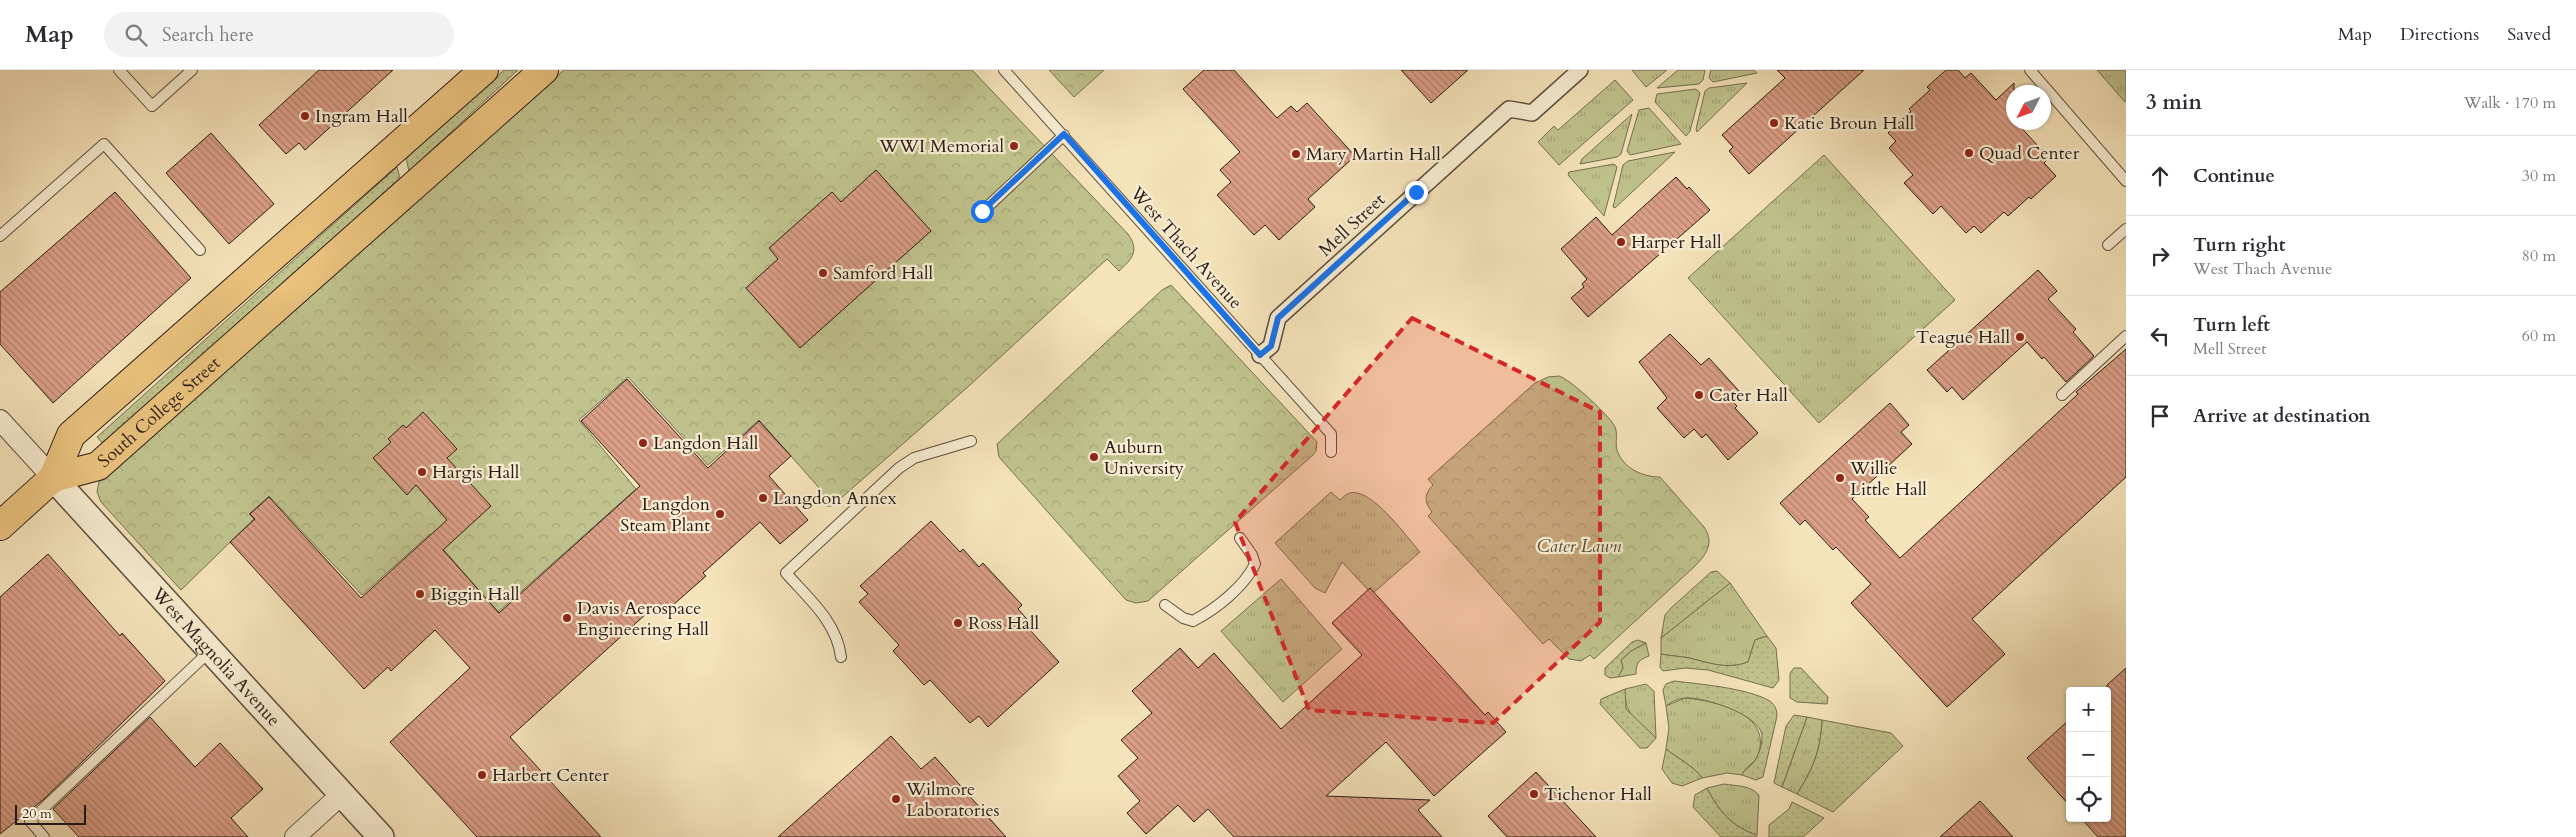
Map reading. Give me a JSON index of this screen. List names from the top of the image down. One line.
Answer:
{"streets":{"main road":["South College Street"],"street":["Mell Street","West Magnolia Avenue"],"lane":["West Thach Avenue"]},"crossings":[["Mell Street","West Thach Avenue"],["South College Street","West Magnolia Avenue"]],"parks":["Cater Lawn"],"places":["Ingram Hall","Katie Broun Hall","WWI Memorial","Quad Center","Mary Martin Hall","Harper Hall","Samford Hall","Teague Hall","Cater Hall","Langdon Hall","Auburn University","Hargis Hall","Willie Little Hall","Langdon Annex","Langdon Steam Plant","Biggin Hall","Davis Aerospace Engineering Hall","Ross Hall","Harbert Center","Tichenor Hall","Wilmore Laboratories"],"scale_bar":"20 m","north":"bottom left","page":{"header":"Map","search":"Search here","nav":["Map","Directions","Saved"],"heading":["3 min","Walk · 170 m"],"list":[["Continue","30 m"],["Turn right","West Thach Avenue","80 m"],["Turn left","Mell Street","60 m"],"Arrive at destination"],"map_buttons":["+","−"],"scale":"20 m"}}
